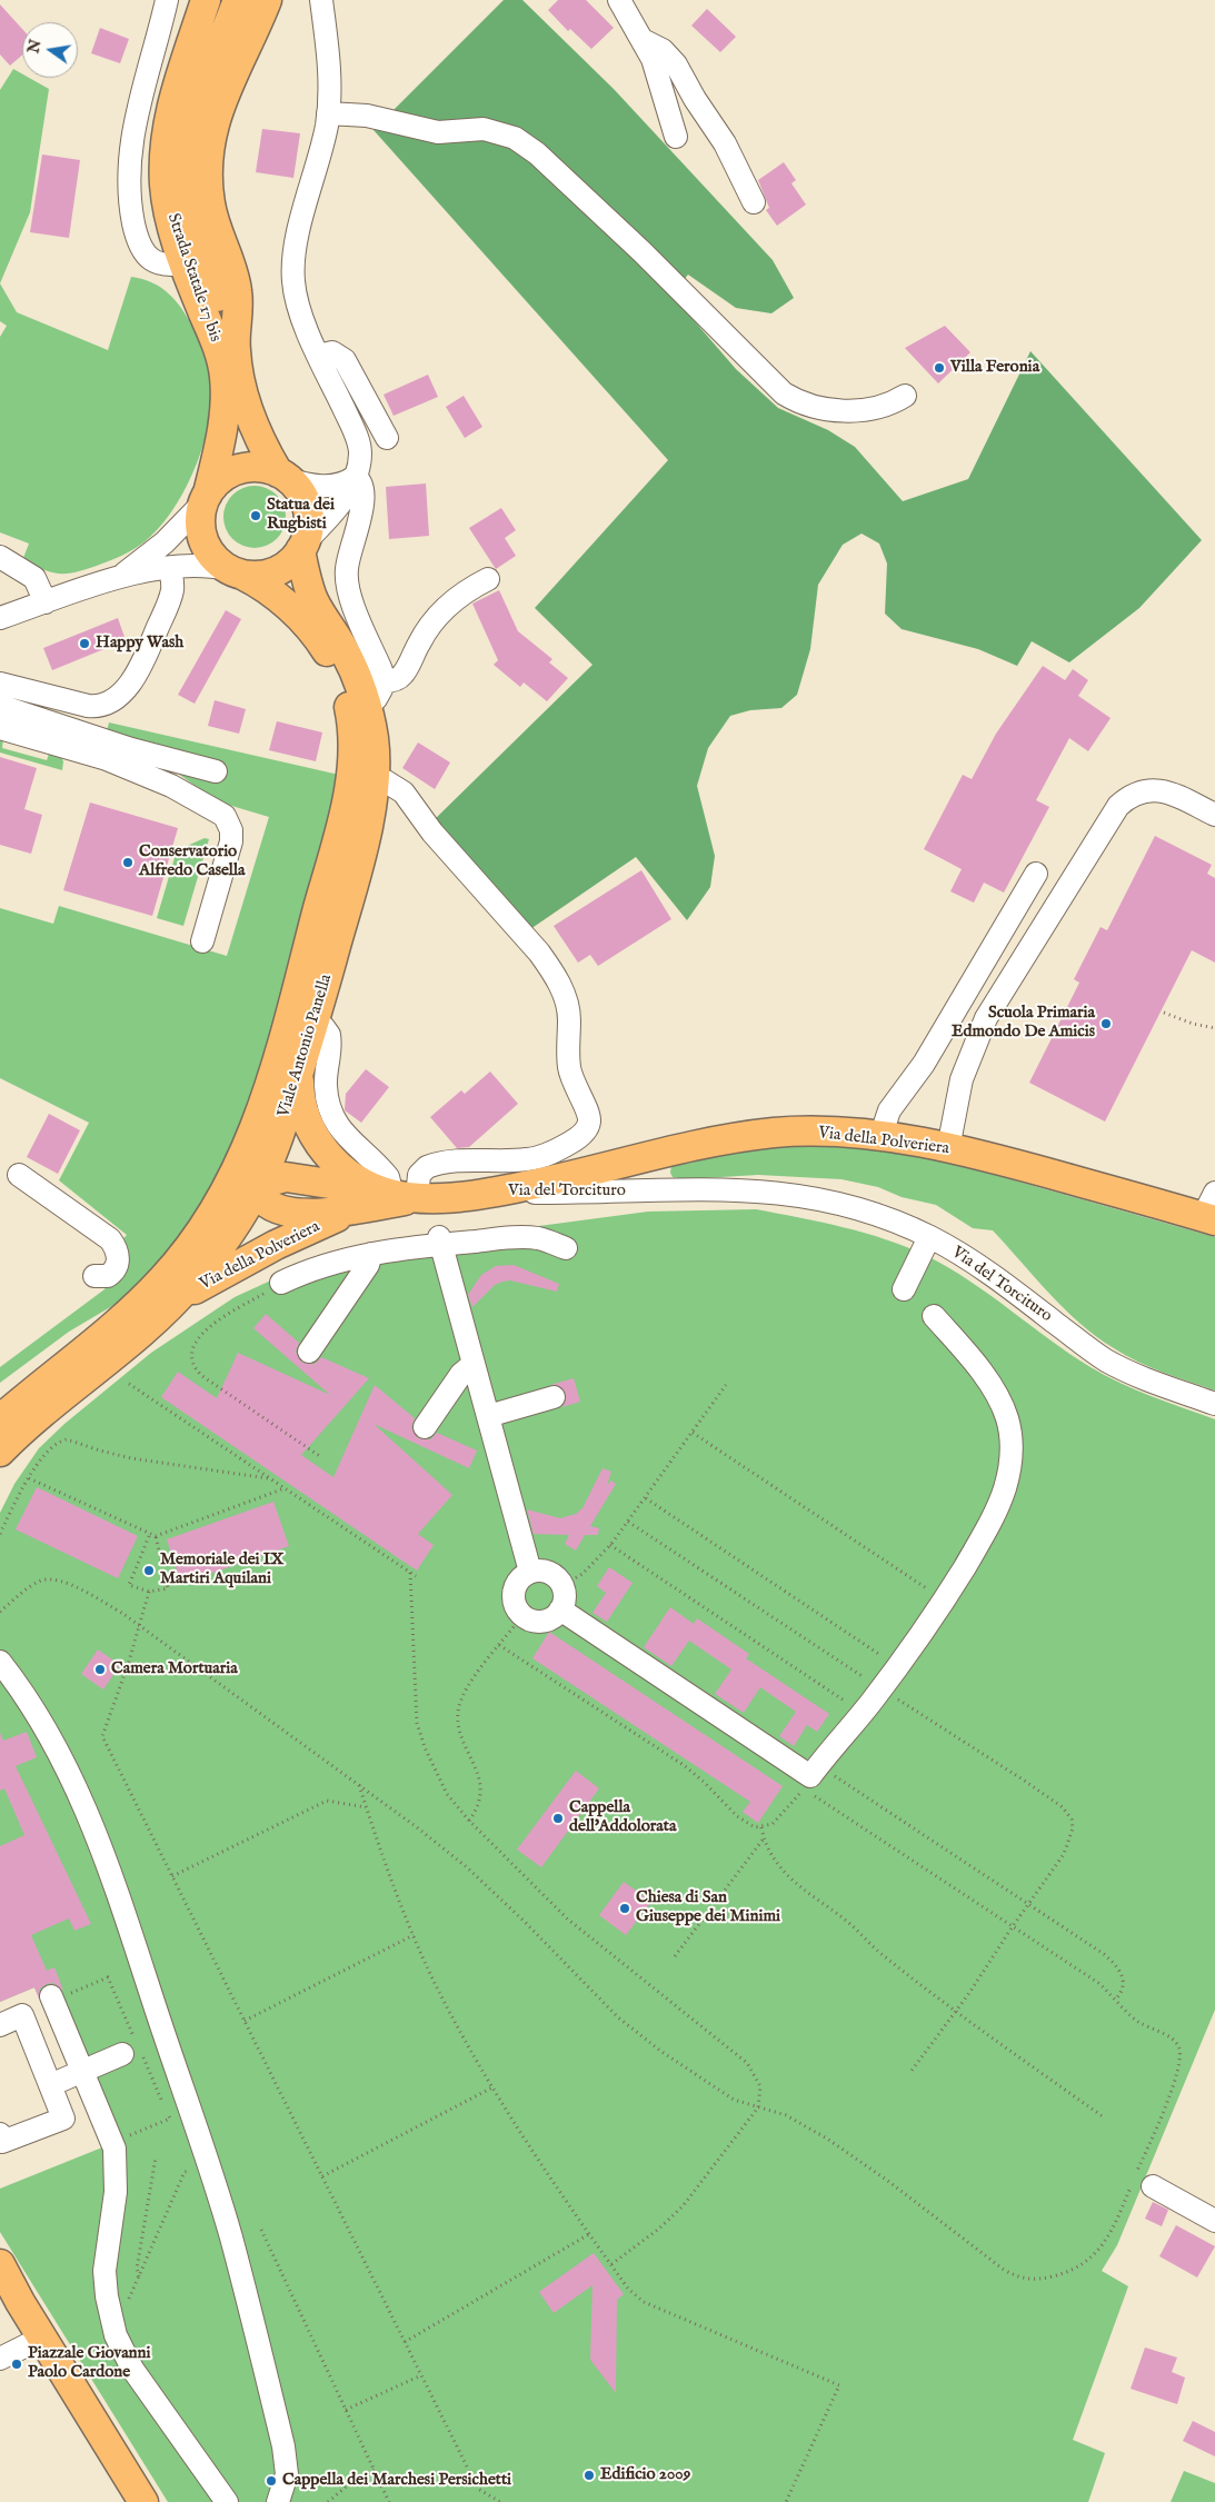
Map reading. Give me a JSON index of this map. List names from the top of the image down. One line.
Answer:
{"streets":{"main road":["Strada Statale 17 bis","Viale Antonio Panella","Via della Polveriera"],"street":["Via del Torcituro"]},"crossings":[["Strada Statale 17 bis","Viale Antonio Panella"],["Viale Antonio Panella","Via della Polveriera"],["Via della Polveriera","Via del Torcituro"]],"places":["Villa Feronia","Statua dei Rugbisti","Happy Wash","Conservatorio Alfredo Casella","Scuola Primaria Edmondo De Amicis","Memoriale dei IX Martiri Aquilani","Camera Mortuaria","Cappella dell'Addolorata","Chiesa di San Giuseppe dei Minimi","Piazzale Giovanni Paolo Cardone","Edificio 2009","Cappella dei Marchesi Persichetti"],"north":"left"}
